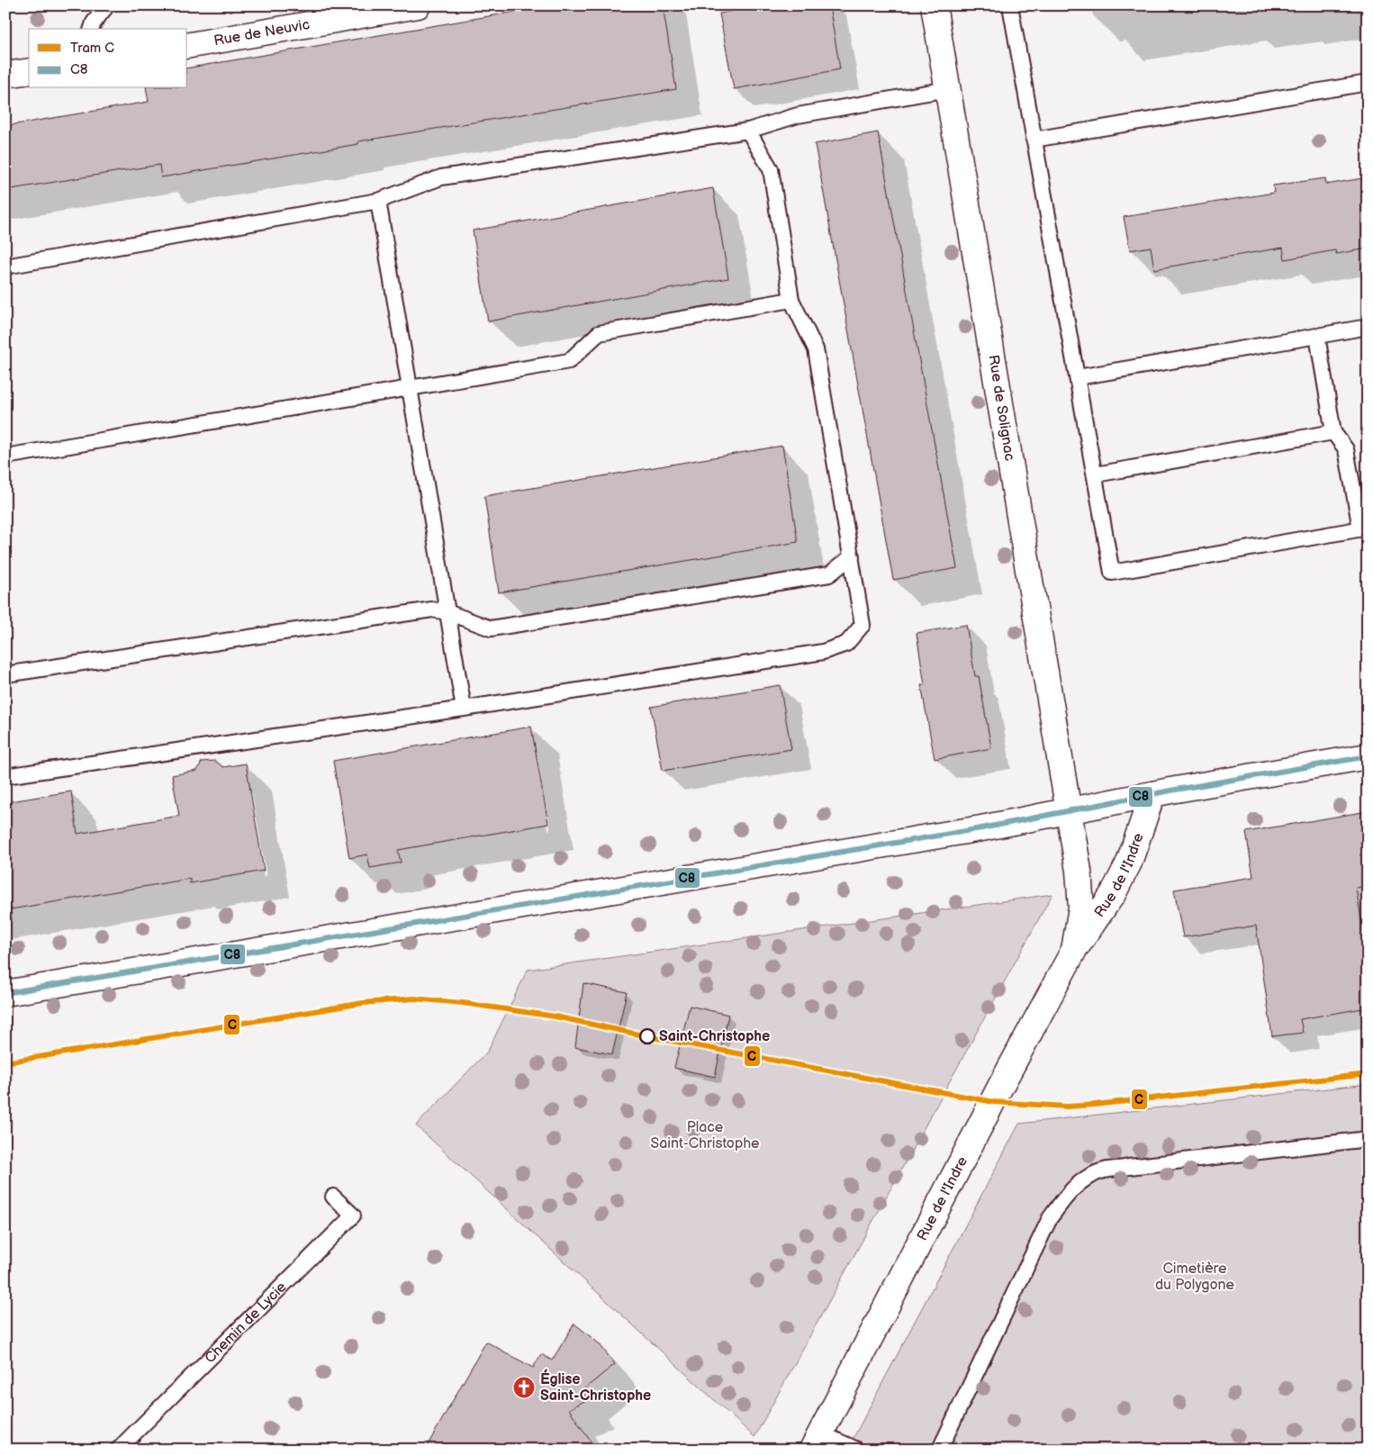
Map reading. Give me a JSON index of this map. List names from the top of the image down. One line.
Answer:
{"streets":{"street":["Rue de Neuvic","Rue de Solignac","Rue de l'Indre"],"lane":["Chemin de Lycie"]},"crossings":[["Rue de Solignac","Rue de l'Indre"]],"parks":["Place Saint-Christophe","Cimetière du Polygone"],"places":{"other":["Saint-Christophe"],"church":["Église Saint-Christophe"]},"lines":["transit line C8","tram line C"],"legend":["Tram C","C8"]}
